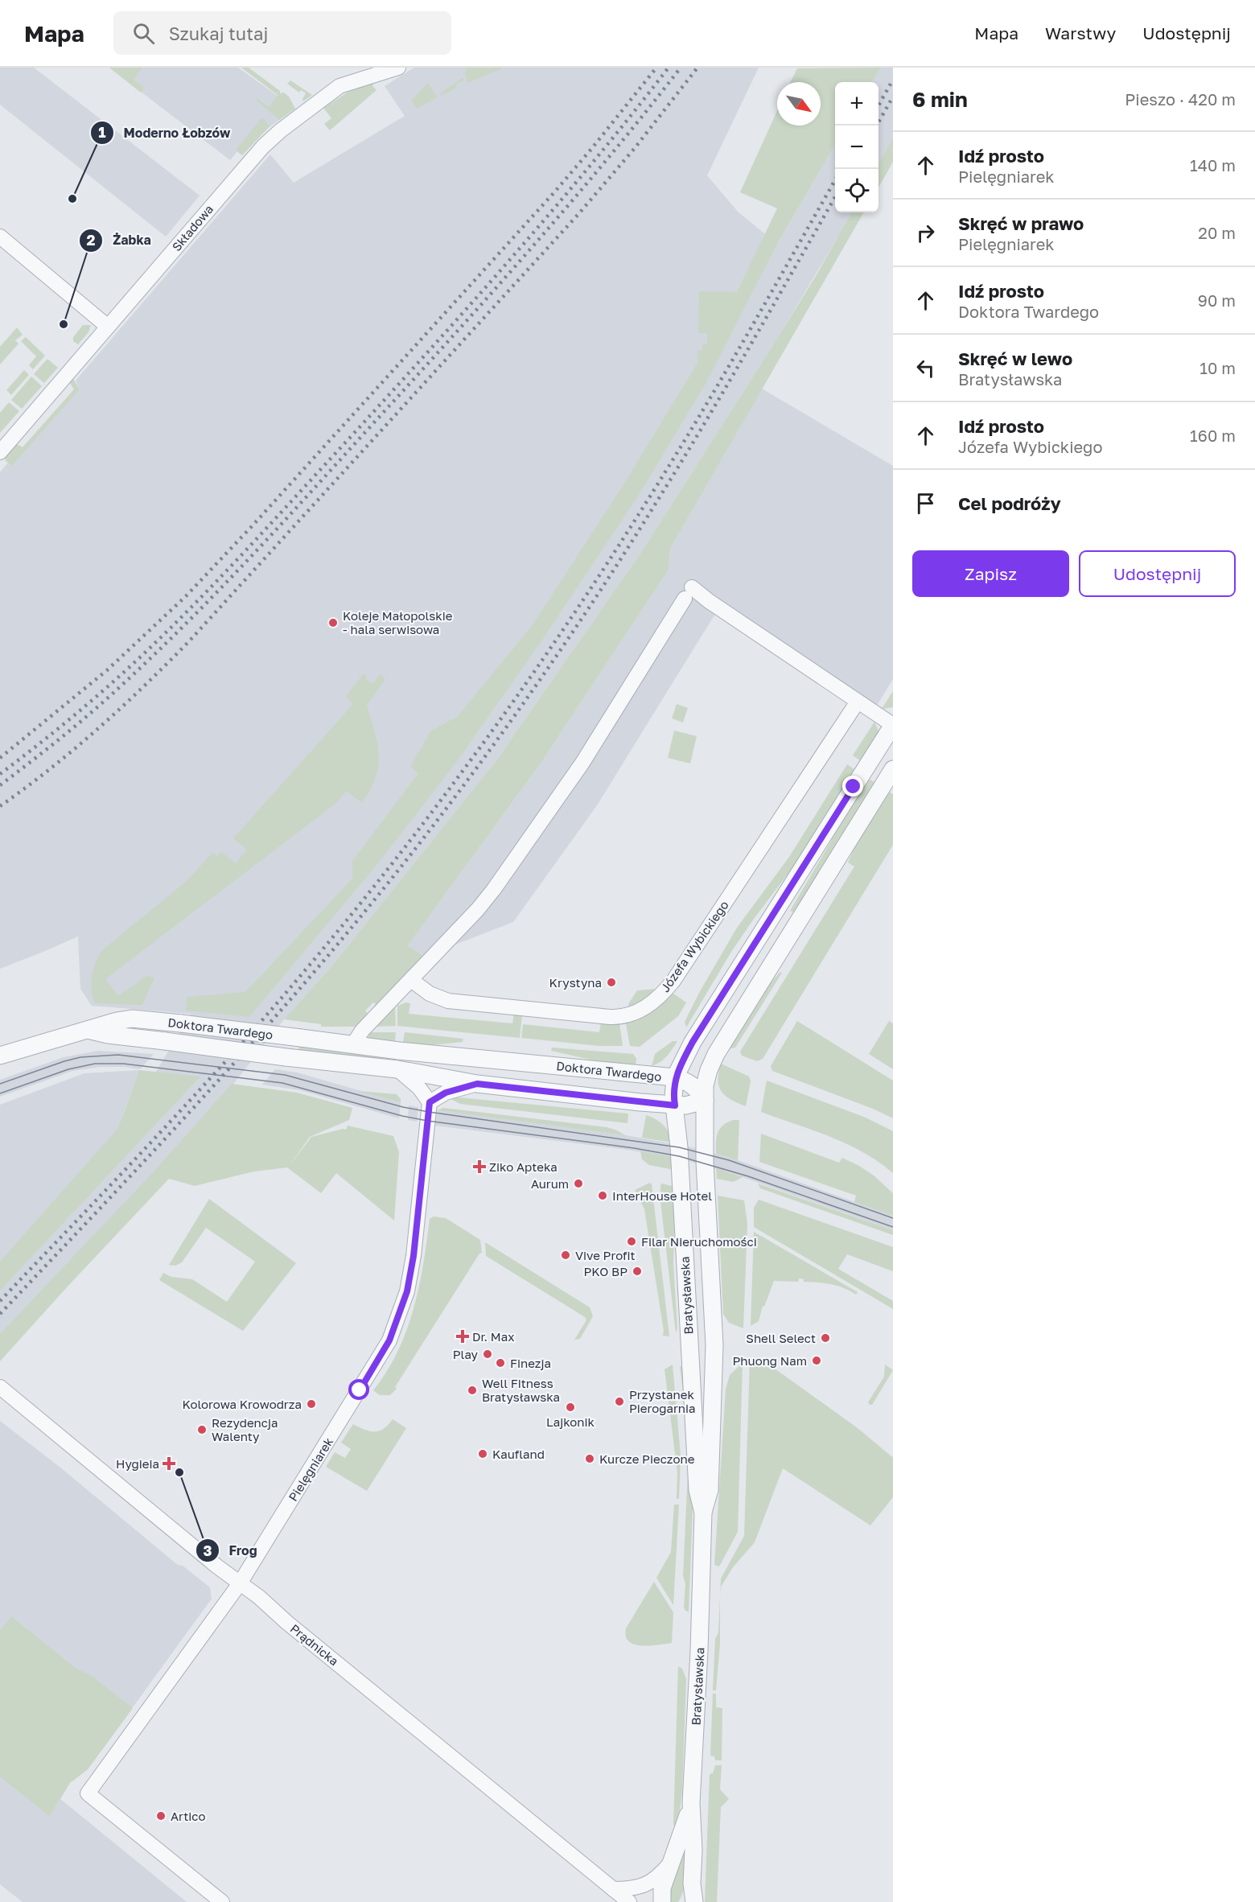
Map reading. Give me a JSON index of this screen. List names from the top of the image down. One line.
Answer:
{"streets":{"street":["Składowa","Józefa Wybickiego","Doktora Twardego","Bratysławska","Pielęgniarek","Prądnicka"]},"crossings":[["Doktora Twardego","Bratysławska"],["Bratysławska","Prądnicka"],["Pielęgniarek","Prądnicka"]],"places":{"other":["Moderno Łobzów","Żabka","Koleje Małopolskie - hala serwisowa","Krystyna","Aurum","InterHouse Hotel","Filar Nieruchomości","Vive Profit","PKO BP","Shell Select","Play","Phuong Nam","Finezja","Well Fitness Bratysławska","Przystanek Pierogarnia","Kolorowa Krowodrza","Lajkonik","Rezydencja Walenty","Kaufland","Kurcze Pieczone","Frog","Artico"],"health":["Ziko Apteka","Dr. Max","Hygieia"]},"north":"bottom right","page":{"header":"Mapa","search":"Szukaj tutaj","nav":["Mapa","Warstwy","Udostępnij"],"heading":["6 min","Pieszo · 420 m"],"map_buttons":["+","−"],"list":[["Idź prosto","Pielęgniarek","140 m"],["Skręć w prawo","Pielęgniarek","20 m"],["Idź prosto","Doktora Twardego","90 m"],["Skręć w lewo","Bratysławska","10 m"],["Idź prosto","Józefa Wybickiego","160 m"],"Cel podróży"],"buttons":["Zapisz","Udostępnij"]}}
